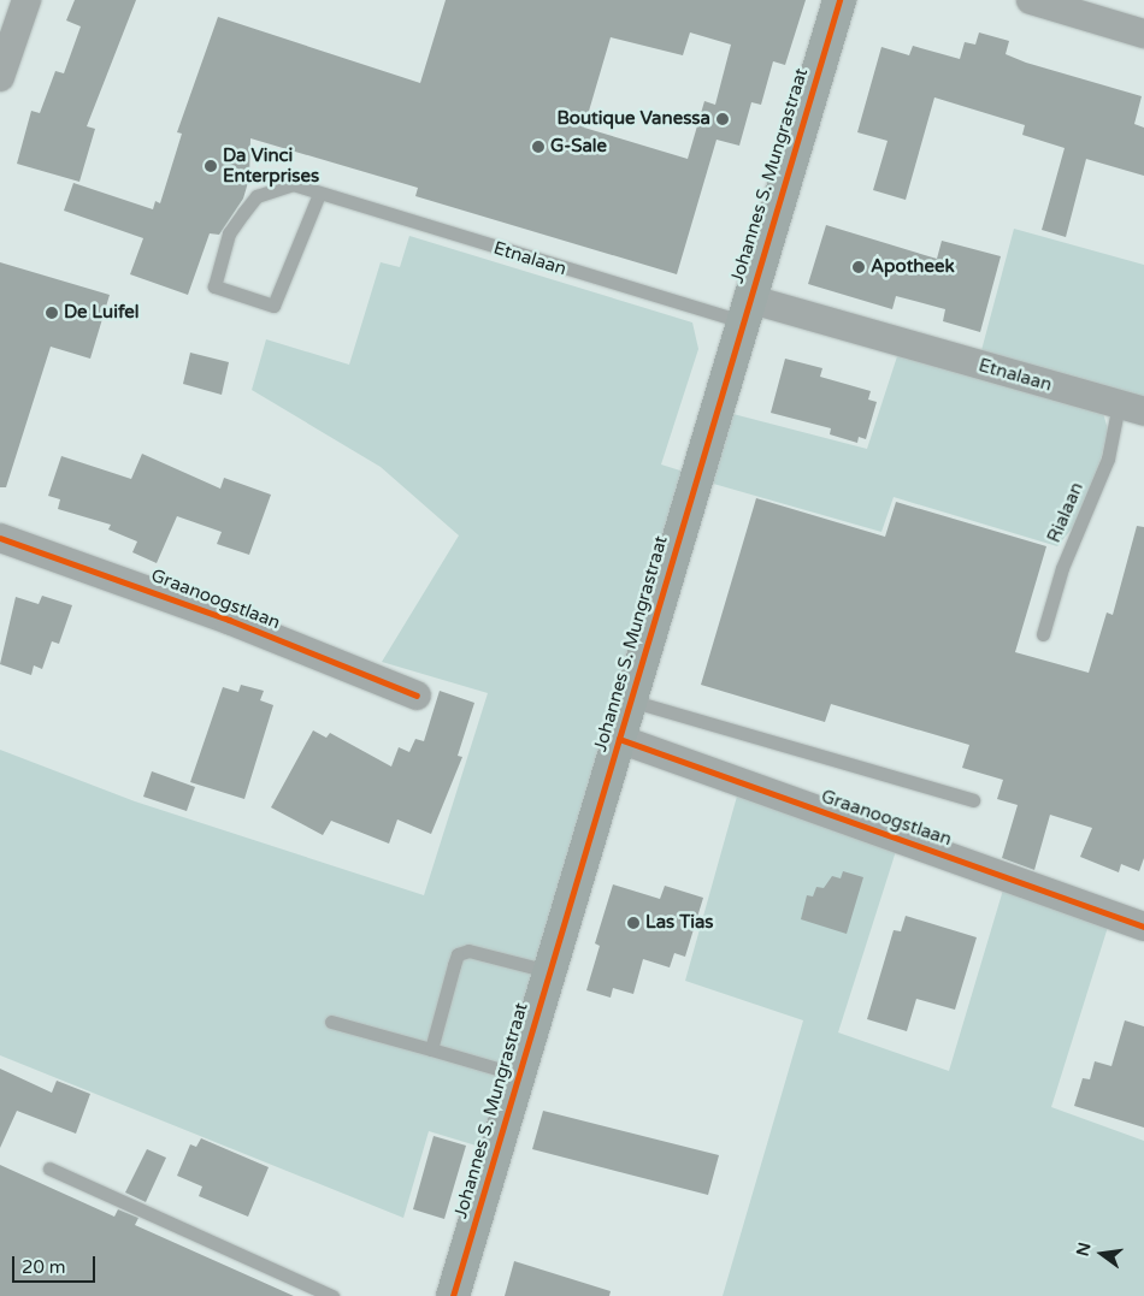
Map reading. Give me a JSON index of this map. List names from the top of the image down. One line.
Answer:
{"streets":{"street":["Johannes S. Mungrastraat","Etnalaan","Graanoogstlaan"],"lane":["Rialaan"]},"crossings":[["Johannes S. Mungrastraat","Etnalaan"],["Johannes S. Mungrastraat","Graanoogstlaan"],["Etnalaan","Rialaan"]],"places":["Boutique Vanessa","G-Sale","Da Vinci Enterprises","Apotheek","De Luifel","Las Tias"],"scale_bar":"20 m","north":"left"}
